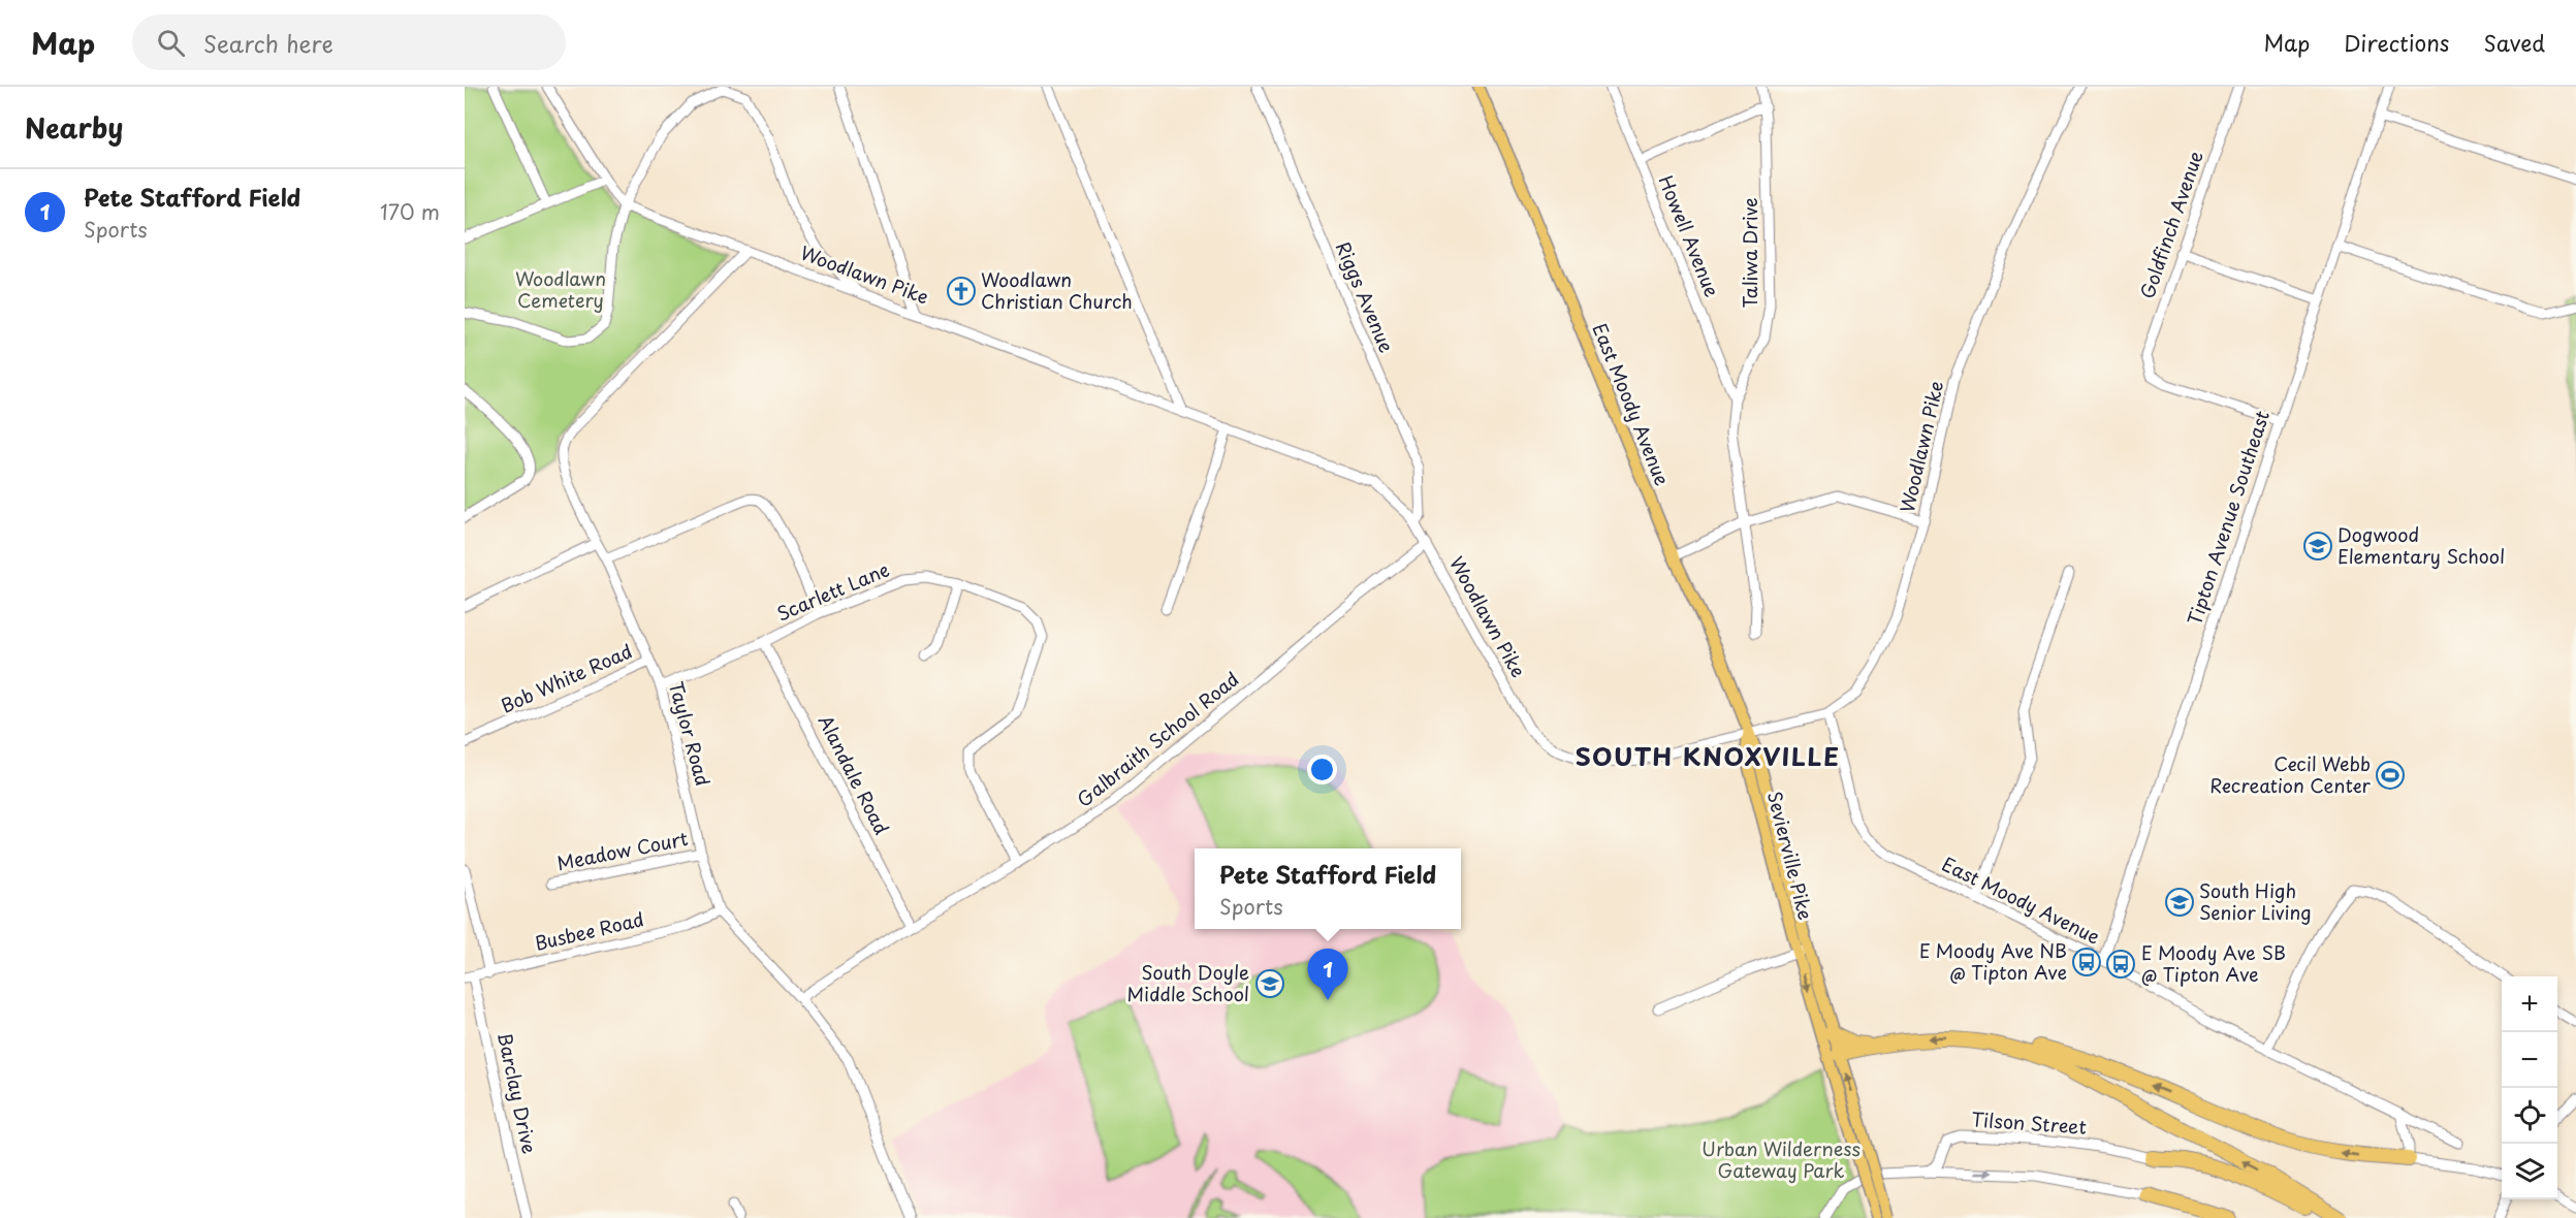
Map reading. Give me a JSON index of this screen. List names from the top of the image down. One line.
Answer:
{"streets":{"main road":["East Moody Avenue","Sevierville Pike"],"street":["Goldfinch Avenue","Howell Avenue","Taliwa Drive","Woodlawn Pike","Riggs Avenue","Tipton Avenue Southeast","Scarlett Lane","Bob White Road","Taylor Road","Galbraith School Road","Alandale Road","Meadow Court","Busbee Road","Barclay Drive","Tilson Street"]},"crossings":[["Goldfinch Avenue","Tipton Avenue Southeast"],["Howell Avenue","Taliwa Drive"],["Woodlawn Pike","Riggs Avenue"],["Woodlawn Pike","East Moody Avenue"],["Woodlawn Pike","Taylor Road"],["Woodlawn Pike","Galbraith School Road"],["Woodlawn Pike","Sevierville Pike"],["East Moody Avenue","Tipton Avenue Southeast"],["East Moody Avenue","Sevierville Pike"],["Scarlett Lane","Taylor Road"],["Scarlett Lane","Galbraith School Road"],["Scarlett Lane","Alandale Road"],["Bob White Road","Taylor Road"],["Taylor Road","Galbraith School Road"],["Taylor Road","Meadow Court"],["Taylor Road","Busbee Road"],["Galbraith School Road","Alandale Road"],["Busbee Road","Barclay Drive"]],"districts":["SOUTH KNOXVILLE"],"parks":["Woodlawn Cemetery","Urban Wilderness Gateway Park"],"places":{"church":["Woodlawn Christian Church"],"school or university":["Dogwood Elementary School","South High Senior Living","South Doyle Middle School"],"sports":["Cecil Webb Recreation Center"],"bus stop":["E Moody Ave NB @ Tipton Ave","E Moody Ave SB @ Tipton Ave"]},"page":{"header":"Map","search":"Search here","nav":["Map","Directions","Saved"],"heading":"Nearby","list":[{"mark":"1","name":"Pete Stafford Field","note":"Sports","value":"170 m"}],"popup":["Pete Stafford Field","Sports"],"pins":"1","map_buttons":["+","−"]}}
